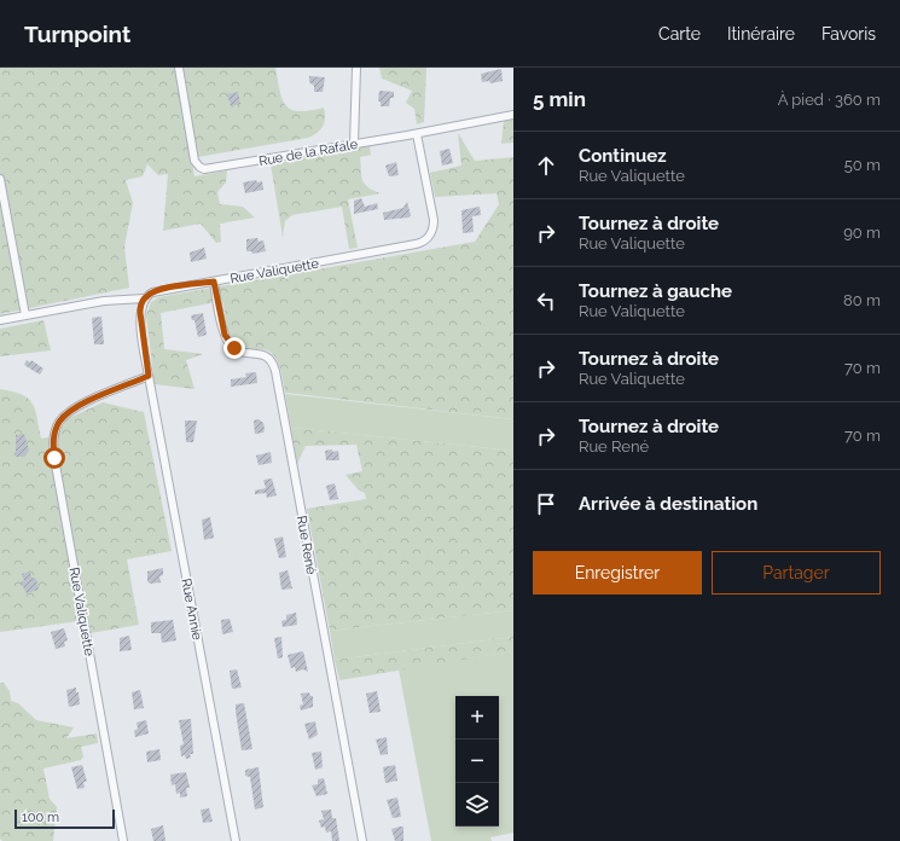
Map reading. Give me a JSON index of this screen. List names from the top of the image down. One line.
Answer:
{"streets":{"street":["Rue de la Rafale","Rue Valiquette","Rue René","Rue Annie"]},"crossings":[["Rue de la Rafale","Rue Valiquette"],["Rue Valiquette","Rue René"],["Rue Valiquette","Rue Annie"]],"scale_bar":"100 m","page":{"header":"Turnpoint","nav":["Carte","Itinéraire","Favoris"],"heading":["5 min","À pied · 360 m"],"list":[["Continuez","Rue Valiquette","50 m"],["Tournez à droite","Rue Valiquette","90 m"],["Tournez à gauche","Rue Valiquette","80 m"],["Tournez à droite","Rue Valiquette","70 m"],["Tournez à droite","Rue René","70 m"],"Arrivée à destination"],"buttons":["Enregistrer","Partager"],"map_buttons":["+","−"],"scale":"100 m"}}
